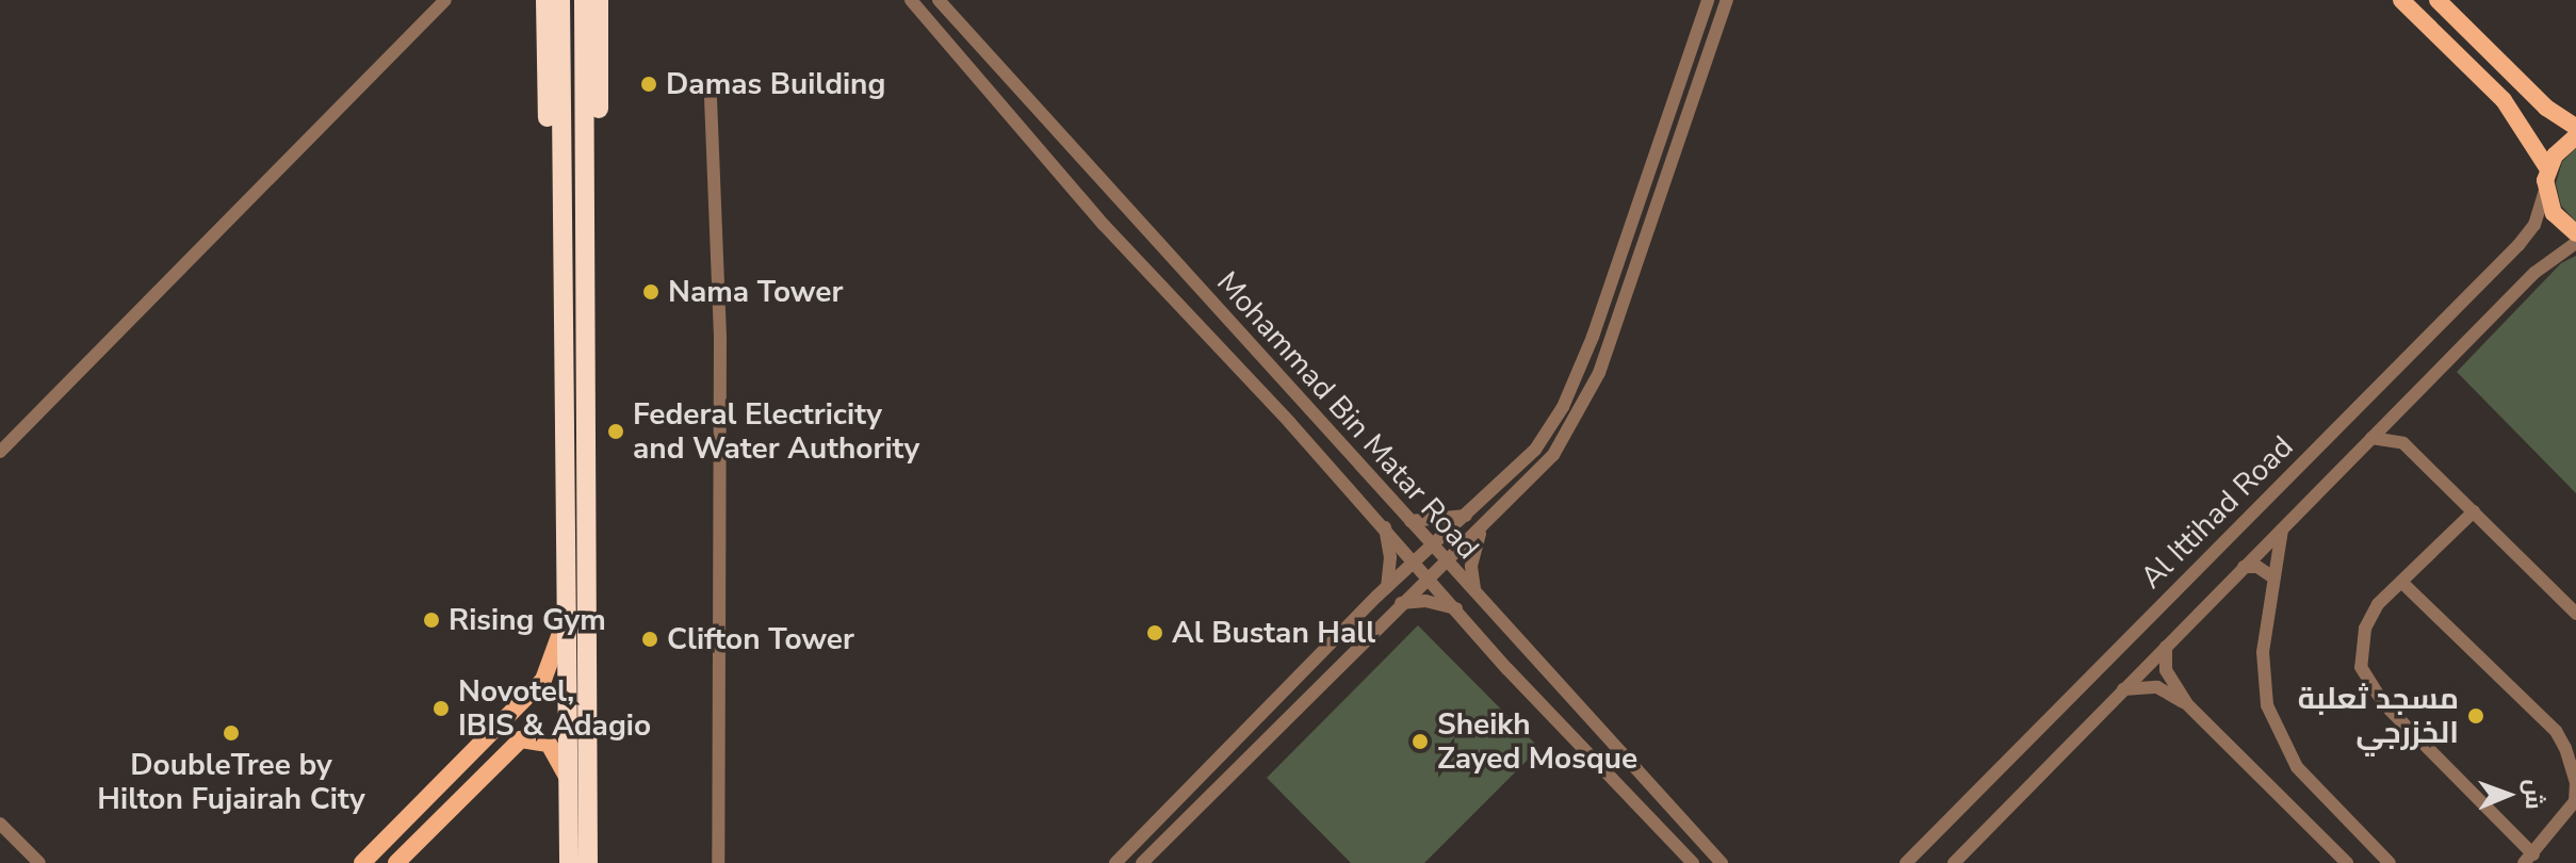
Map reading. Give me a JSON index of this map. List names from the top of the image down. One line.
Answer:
{"streets":{"street":["Mohammad Bin Matar Road","Al Ittihad Road"]},"places":["Damas Building","Nama Tower","Federal Electricity and Water Authority","Rising Gym","Al Bustan Hall","Clifton Tower","Novotel, IBIS & Adagio","مسجد ثعلبة الخزرجي","DoubleTree by Hilton Fujairah City","Sheikh Zayed Mosque"],"north":"right"}
